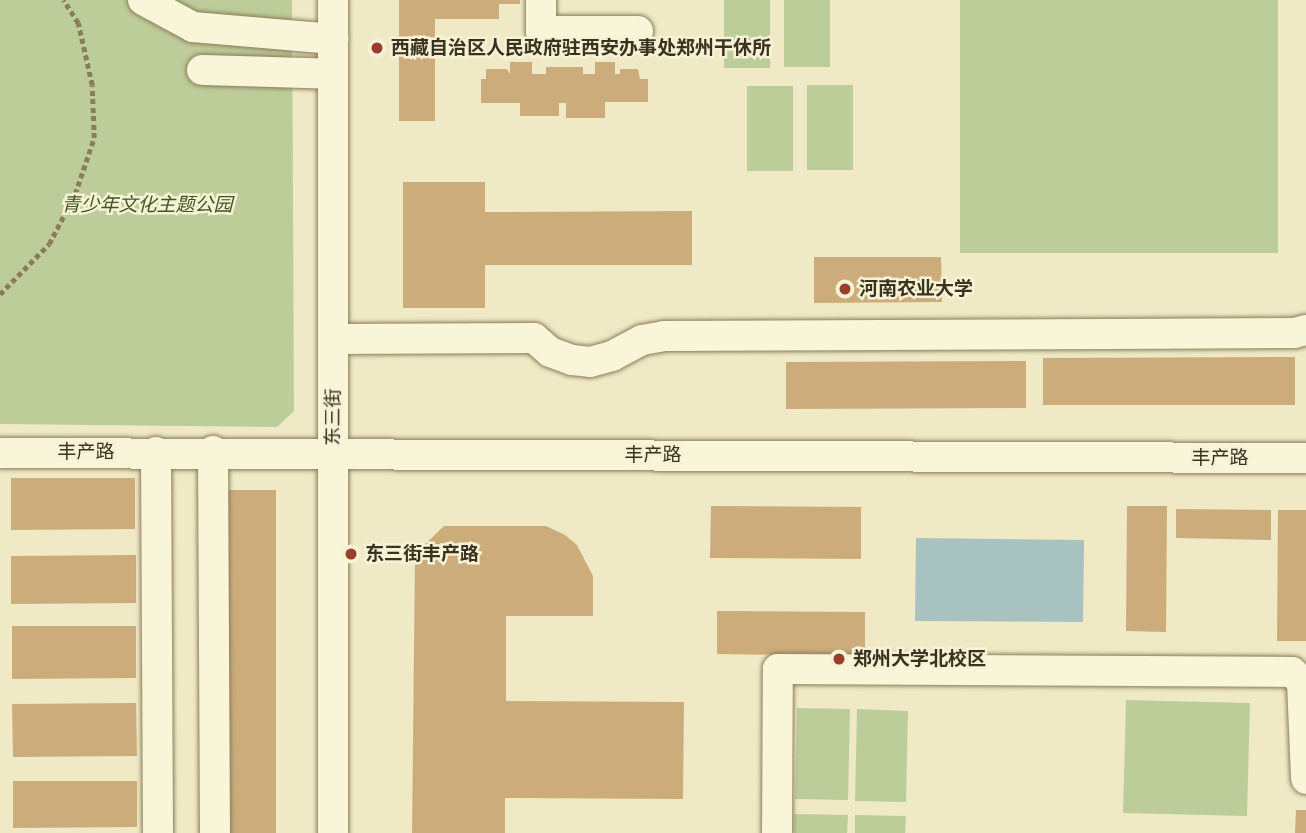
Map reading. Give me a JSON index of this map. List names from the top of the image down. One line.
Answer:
{"streets":{"street":["东三街","丰产路"]},"crossings":[["东三街","丰产路"]],"parks":["青少年文化主题公园"],"places":["西藏自治区人民政府驻西安办事处郑州干休所","河南农业大学","东三街丰产路","郑州大学北校区"]}
